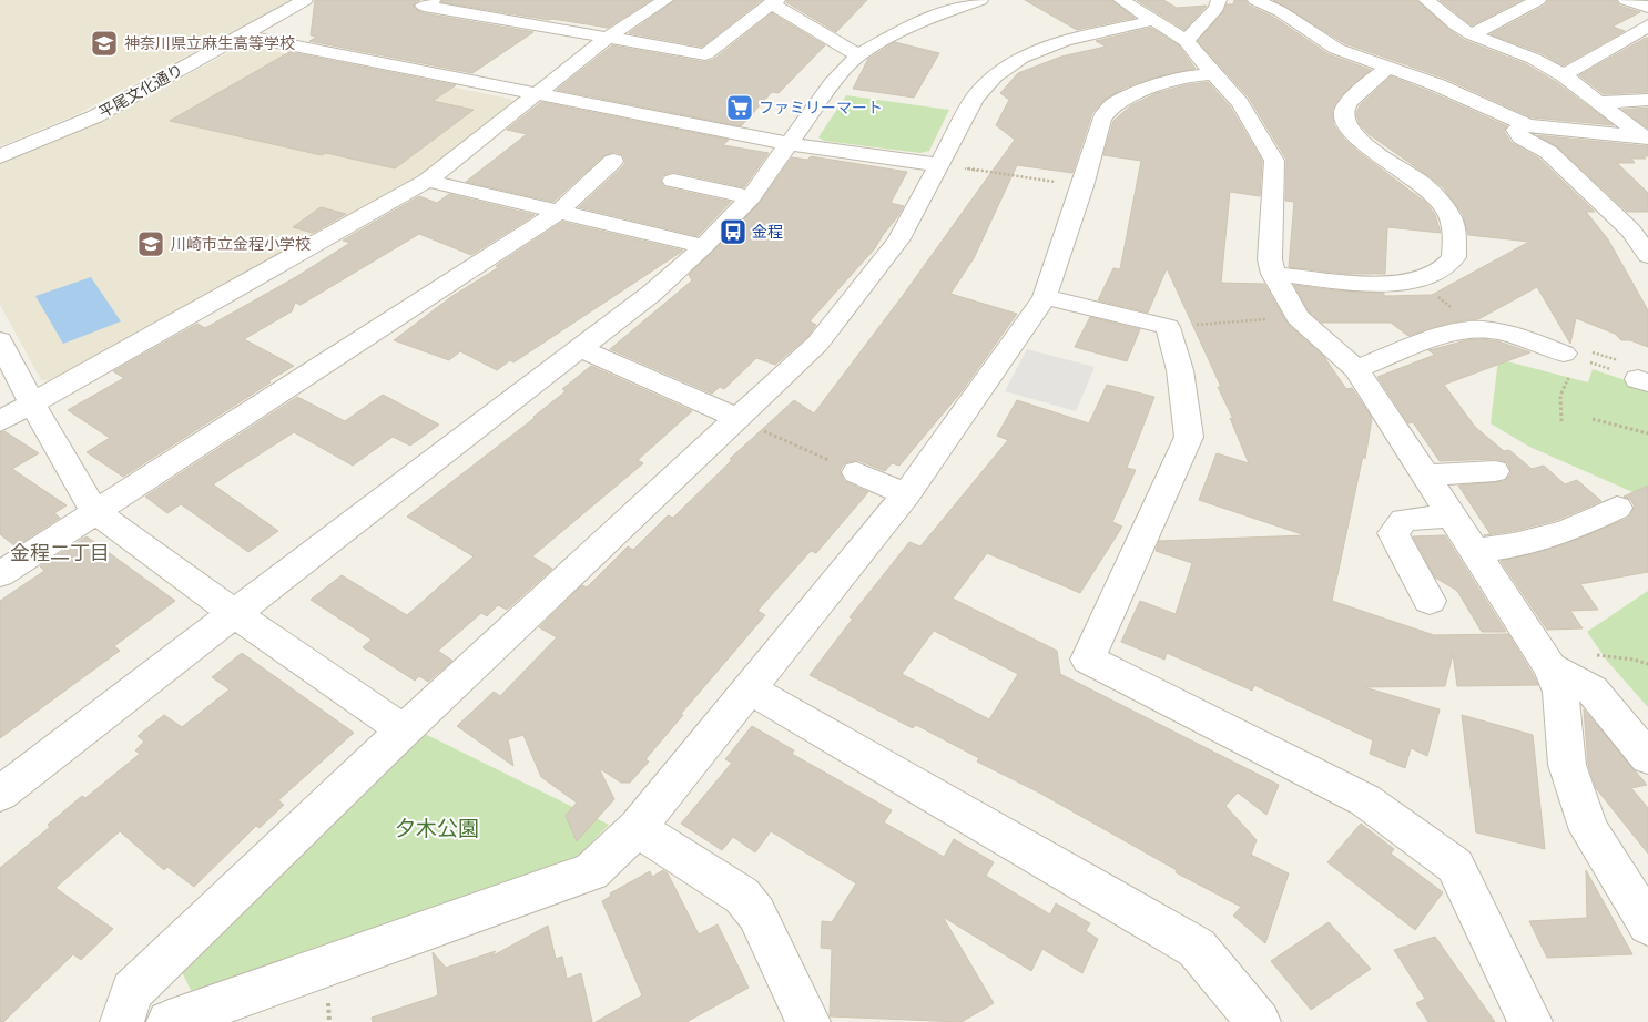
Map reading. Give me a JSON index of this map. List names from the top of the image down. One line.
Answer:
{"streets":{"street":["平尾文化通り"]},"districts":["金程二丁目"],"parks":["夕木公園"],"places":{"school or university":["神奈川県立麻生高等学校","川崎市立金程小学校"],"supermarket":["ファミリーマート"],"bus stop":["金程"]}}
